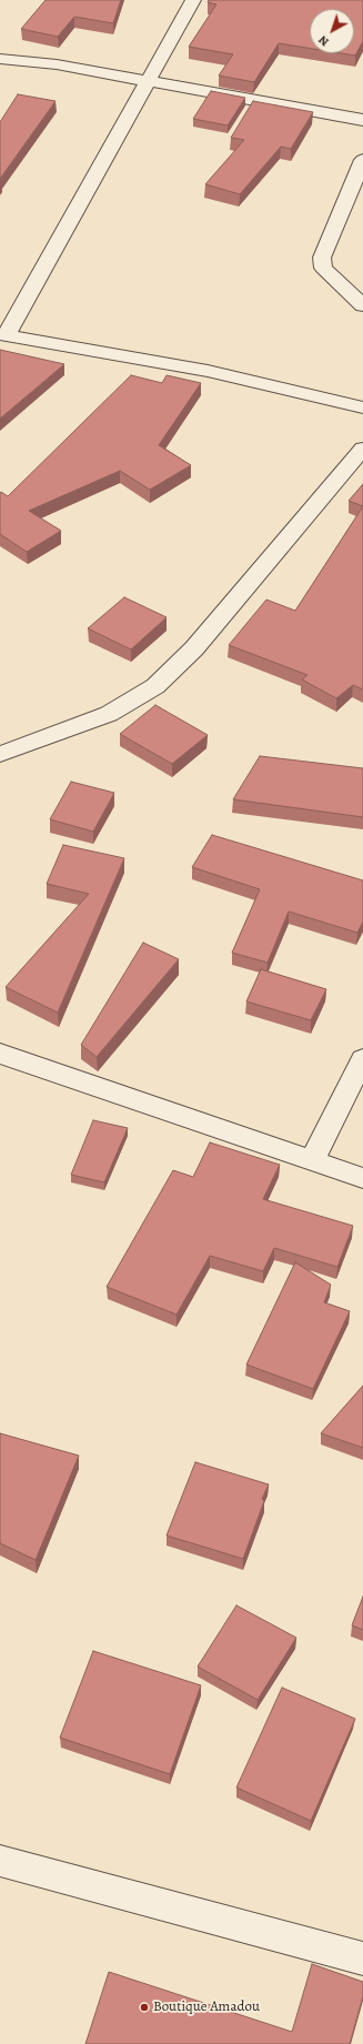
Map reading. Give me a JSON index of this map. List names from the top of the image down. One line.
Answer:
{"places":["Boutique Amadou"],"north":"bottom left"}
